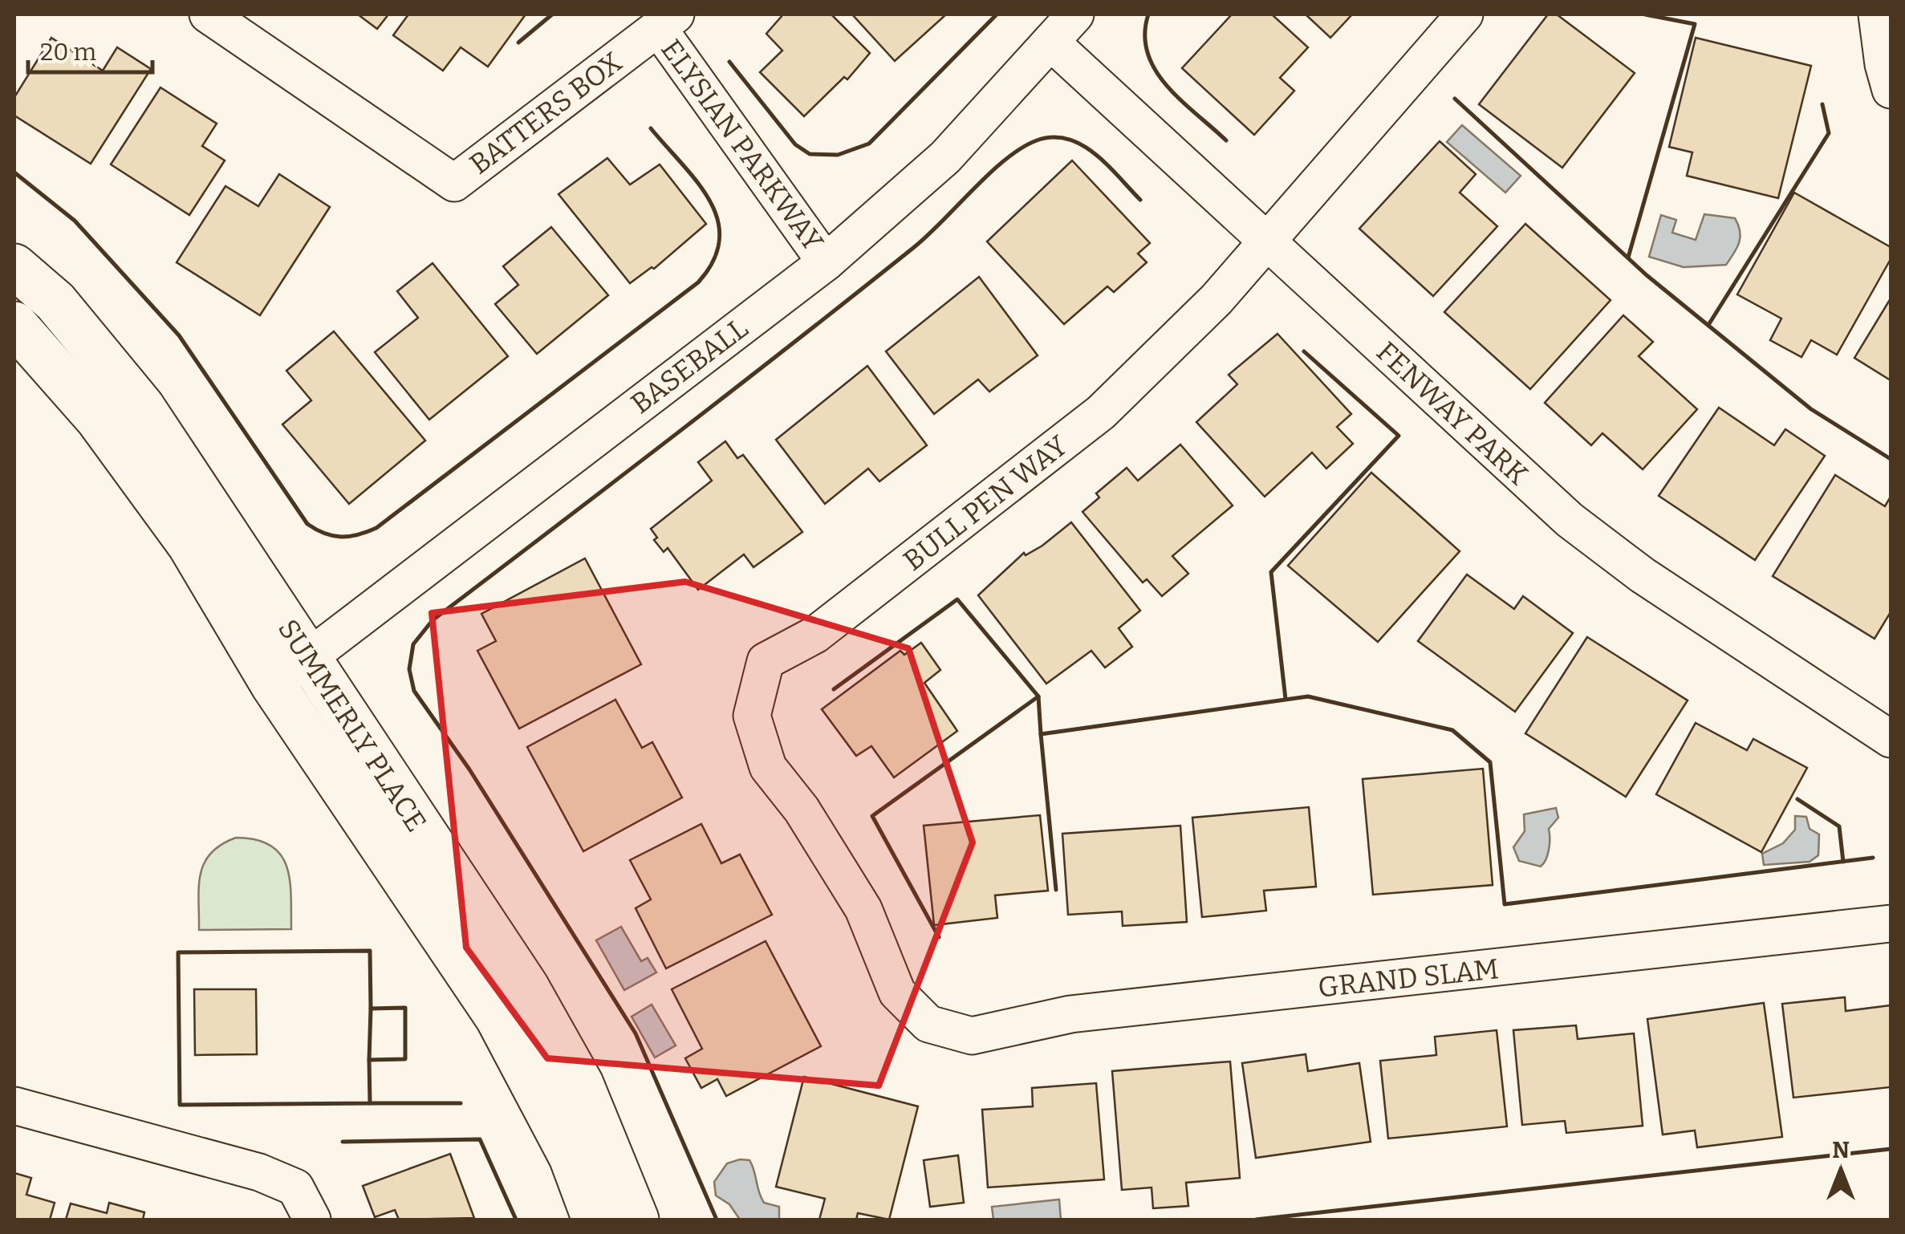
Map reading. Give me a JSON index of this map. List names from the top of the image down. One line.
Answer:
{"streets":{"street":["BATTERS BOX","ELYSIAN PARKWAY","BASEBALL","FENWAY PARK","BULL PEN WAY","SUMMERLY PLACE","GRAND SLAM"]},"crossings":[["BATTERS BOX","ELYSIAN PARKWAY"],["ELYSIAN PARKWAY","BASEBALL"],["BASEBALL","FENWAY PARK"],["BASEBALL","SUMMERLY PLACE"],["FENWAY PARK","BULL PEN WAY"],["BULL PEN WAY","GRAND SLAM"]],"scale_bar":"20 m","north":"top"}
